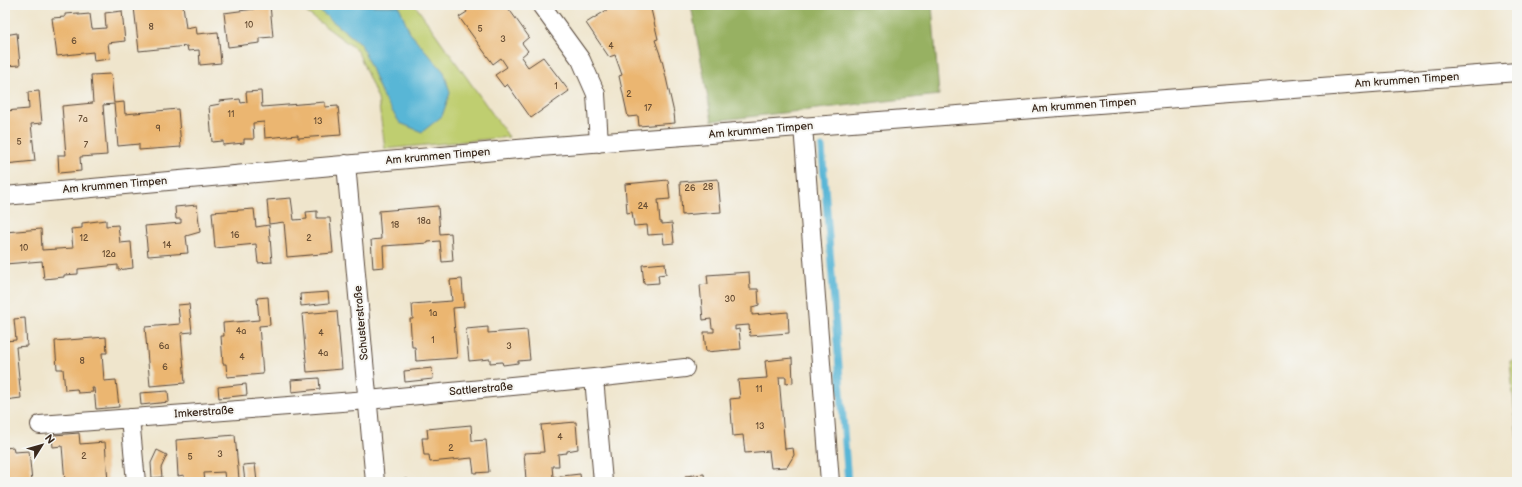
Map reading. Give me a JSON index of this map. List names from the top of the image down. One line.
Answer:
{"streets":{"street":["Am krummen Timpen","Schusterstraße","Sattlerstraße","Imkerstraße"]},"crossings":[["Am krummen Timpen","Schusterstraße"],["Schusterstraße","Sattlerstraße"],["Schusterstraße","Imkerstraße"],["Sattlerstraße","Imkerstraße"]],"house_numbers":["10","8","5","3","6","4","1","2","17","11","7a","13","9","5","7","28","26","24","18a","18","16","12","2","14","10","12a","30","1a","4a","4","1","6a","3","4a","4","8","6","11","13","4","2","3","2","5"],"north":"top right"}
